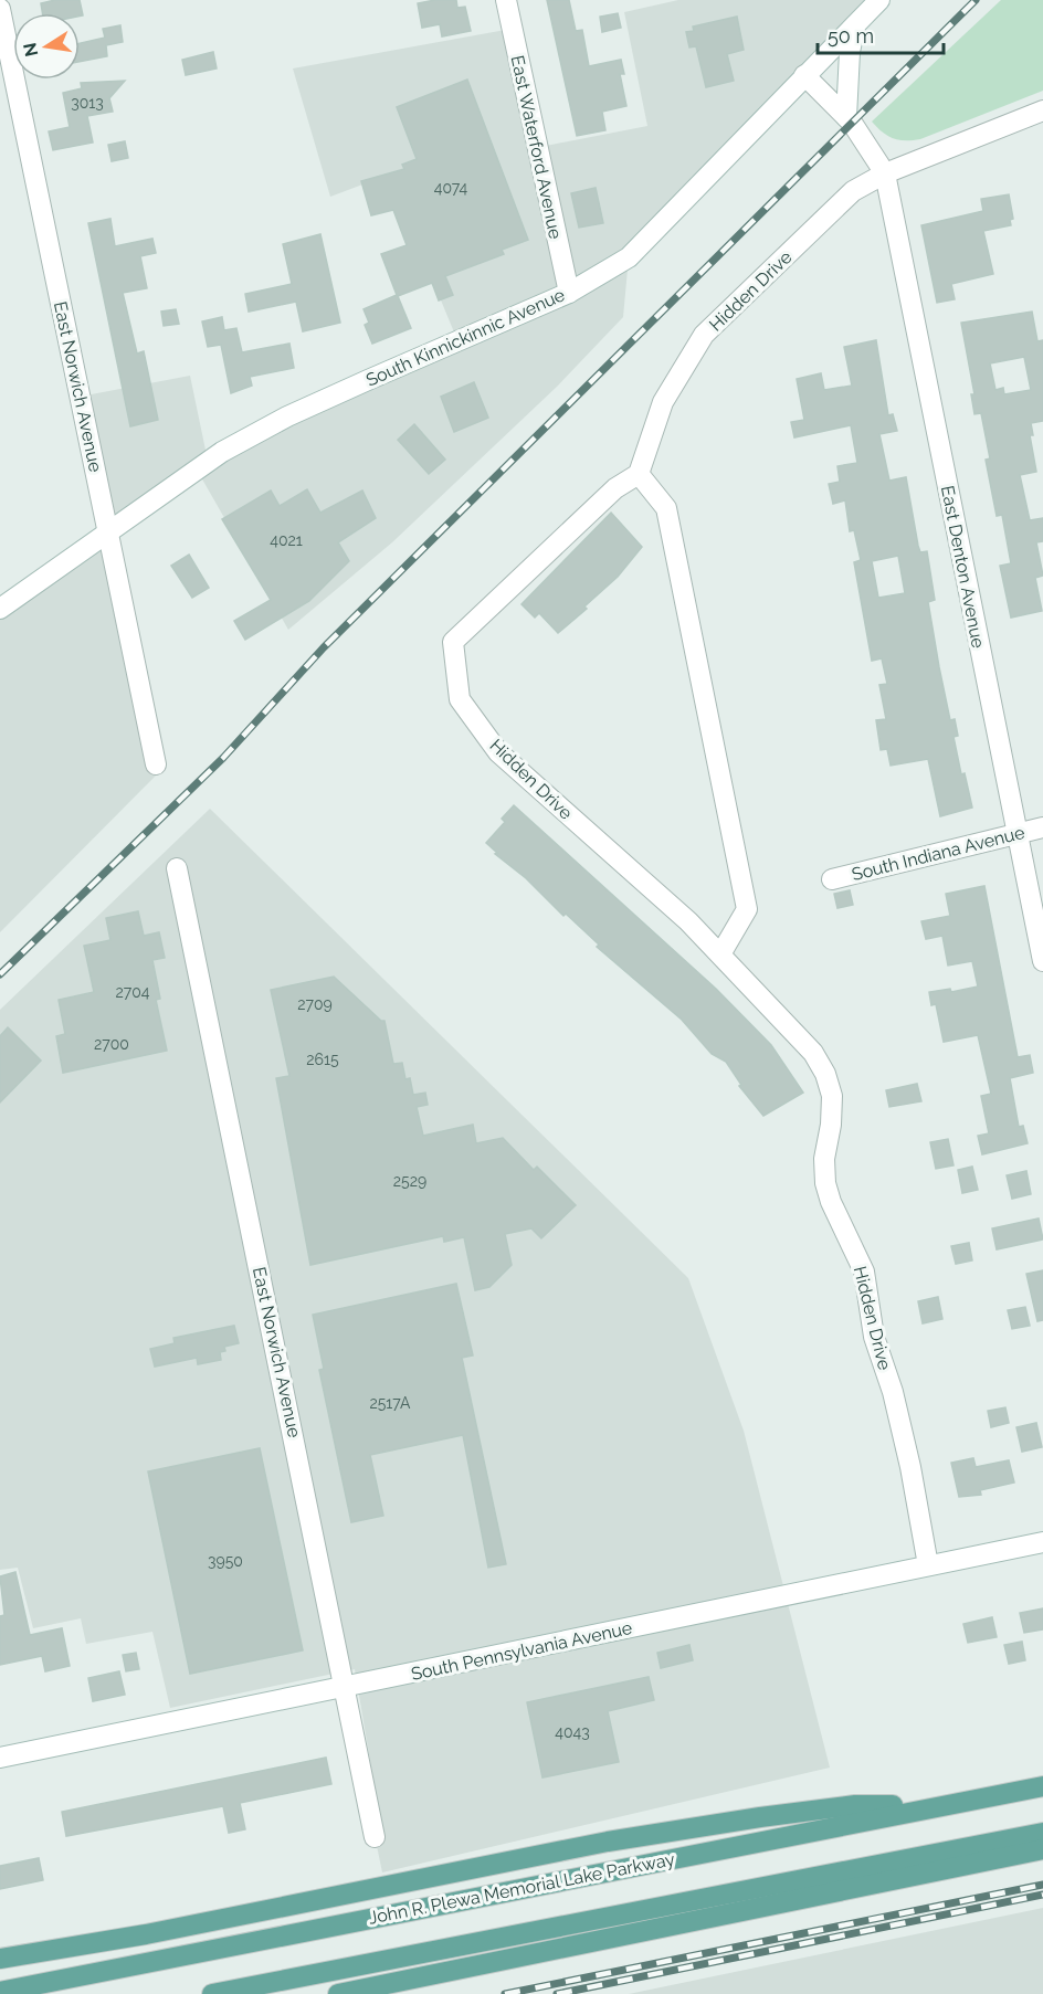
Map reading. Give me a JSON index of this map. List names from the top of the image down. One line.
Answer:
{"streets":{"main road":["John R. Plewa Memorial Lake Parkway"],"street":["East Waterford Avenue","Hidden Drive","South Kinnickinnic Avenue","East Norwich Avenue","East Denton Avenue","South Indiana Avenue","South Pennsylvania Avenue"]},"crossings":[["East Waterford Avenue","South Kinnickinnic Avenue"],["Hidden Drive","East Denton Avenue"],["Hidden Drive","South Pennsylvania Avenue"],["South Kinnickinnic Avenue","East Norwich Avenue"],["East Norwich Avenue","South Pennsylvania Avenue"],["East Denton Avenue","South Indiana Avenue"]],"house_numbers":["3013","4074","4021","2704","2709","2700","2615","2529","2517A","3950","4043"],"scale_bar":"50 m","north":"left"}
